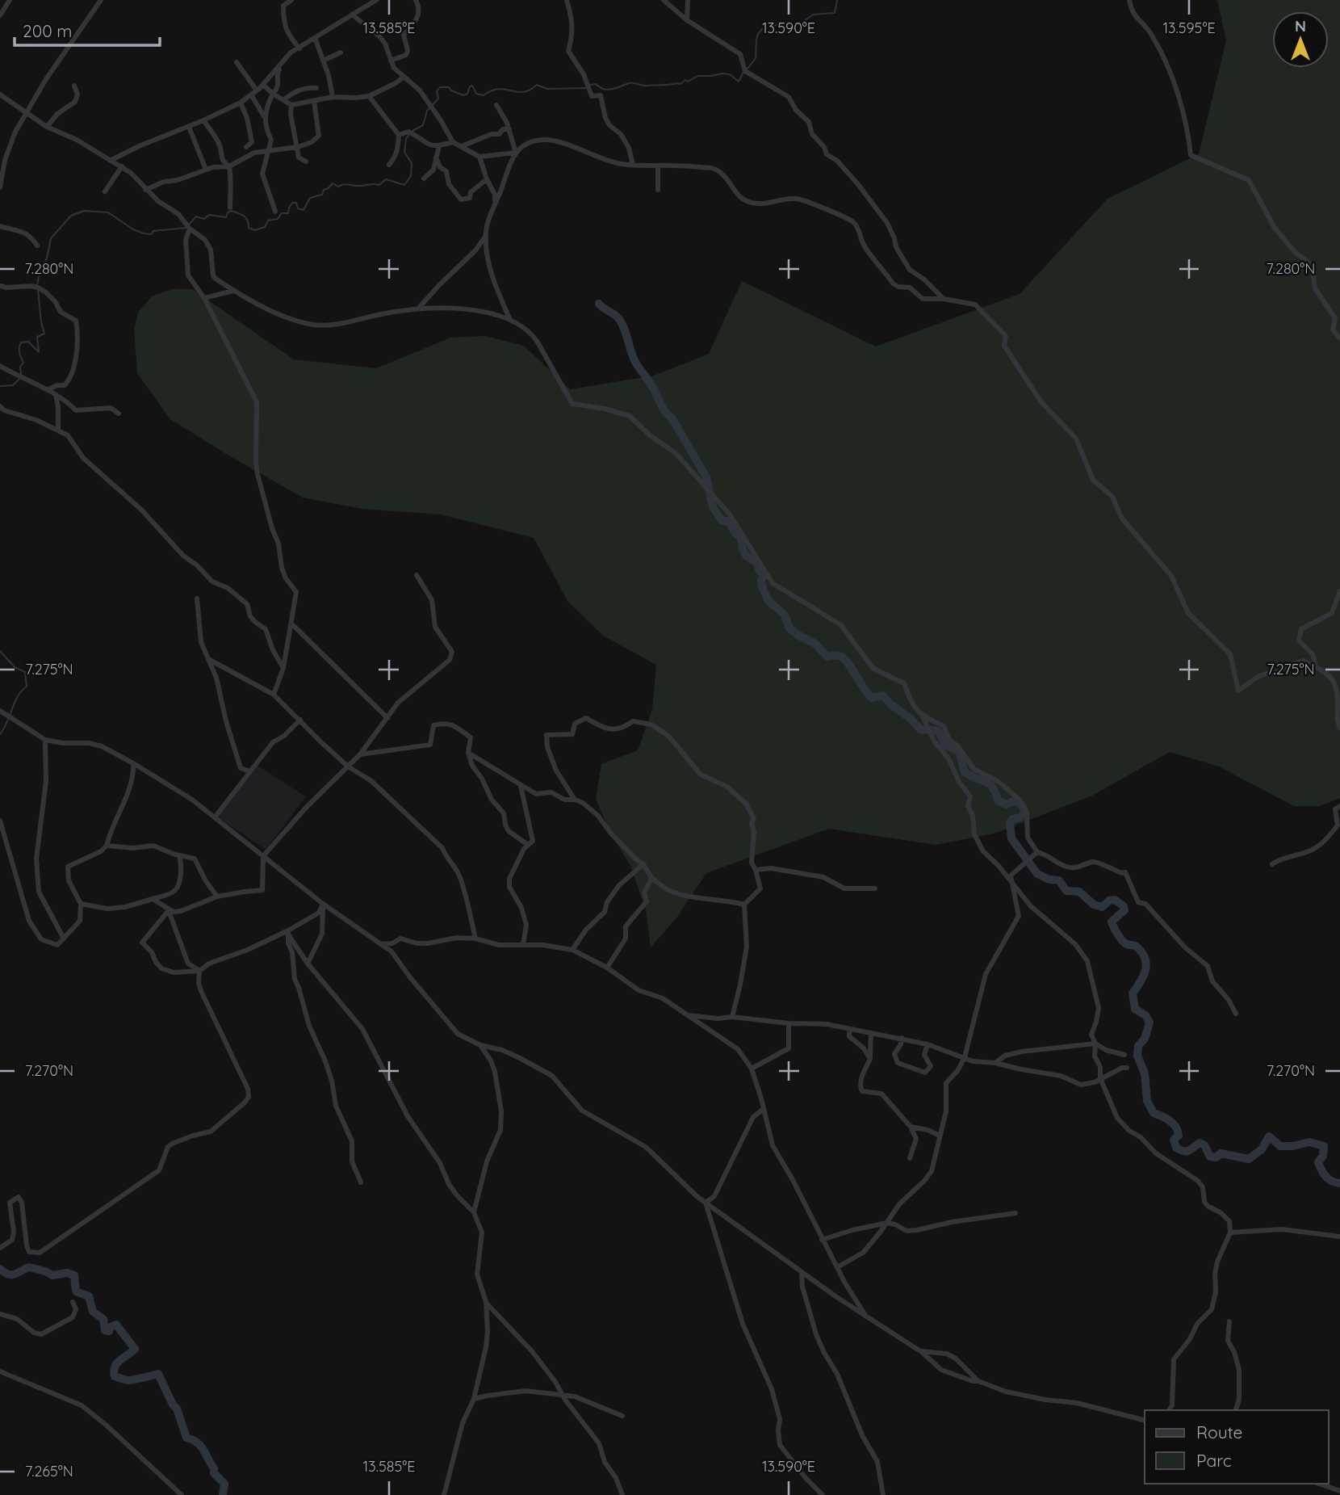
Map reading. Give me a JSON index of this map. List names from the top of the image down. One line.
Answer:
{"legend":["Route","Parc"],"scale_bar":"200 m","north":"top","coordinates":["13.585°E","13.590°E","13.595°E","7.280°N","7.275°N","7.270°N","7.265°N"]}
